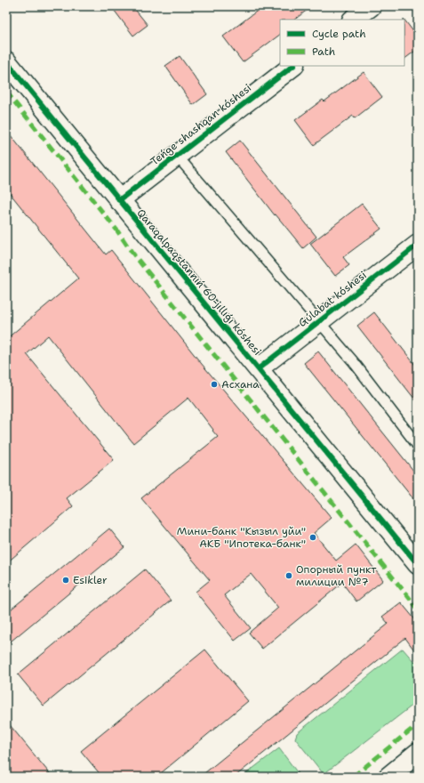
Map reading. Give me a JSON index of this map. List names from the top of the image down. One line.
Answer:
{"streets":{"street":["Teńge shashqan kóshesi","Qaraqalpaqstannıń 60-jıllıǵı kóshesi","Gúlabat kóshesi"]},"crossings":[["Teńge shashqan kóshesi","Qaraqalpaqstannıń 60-jıllıǵı kóshesi"],["Qaraqalpaqstannıń 60-jıllıǵı kóshesi","Gúlabat kóshesi"]],"places":["Асхана","Мини-банк \"Кызыл уйи\" АКБ \"Ипотека-банк\"","Опорный пункт милиции №7","Esikler"],"legend":["Cycle path","Path"]}
